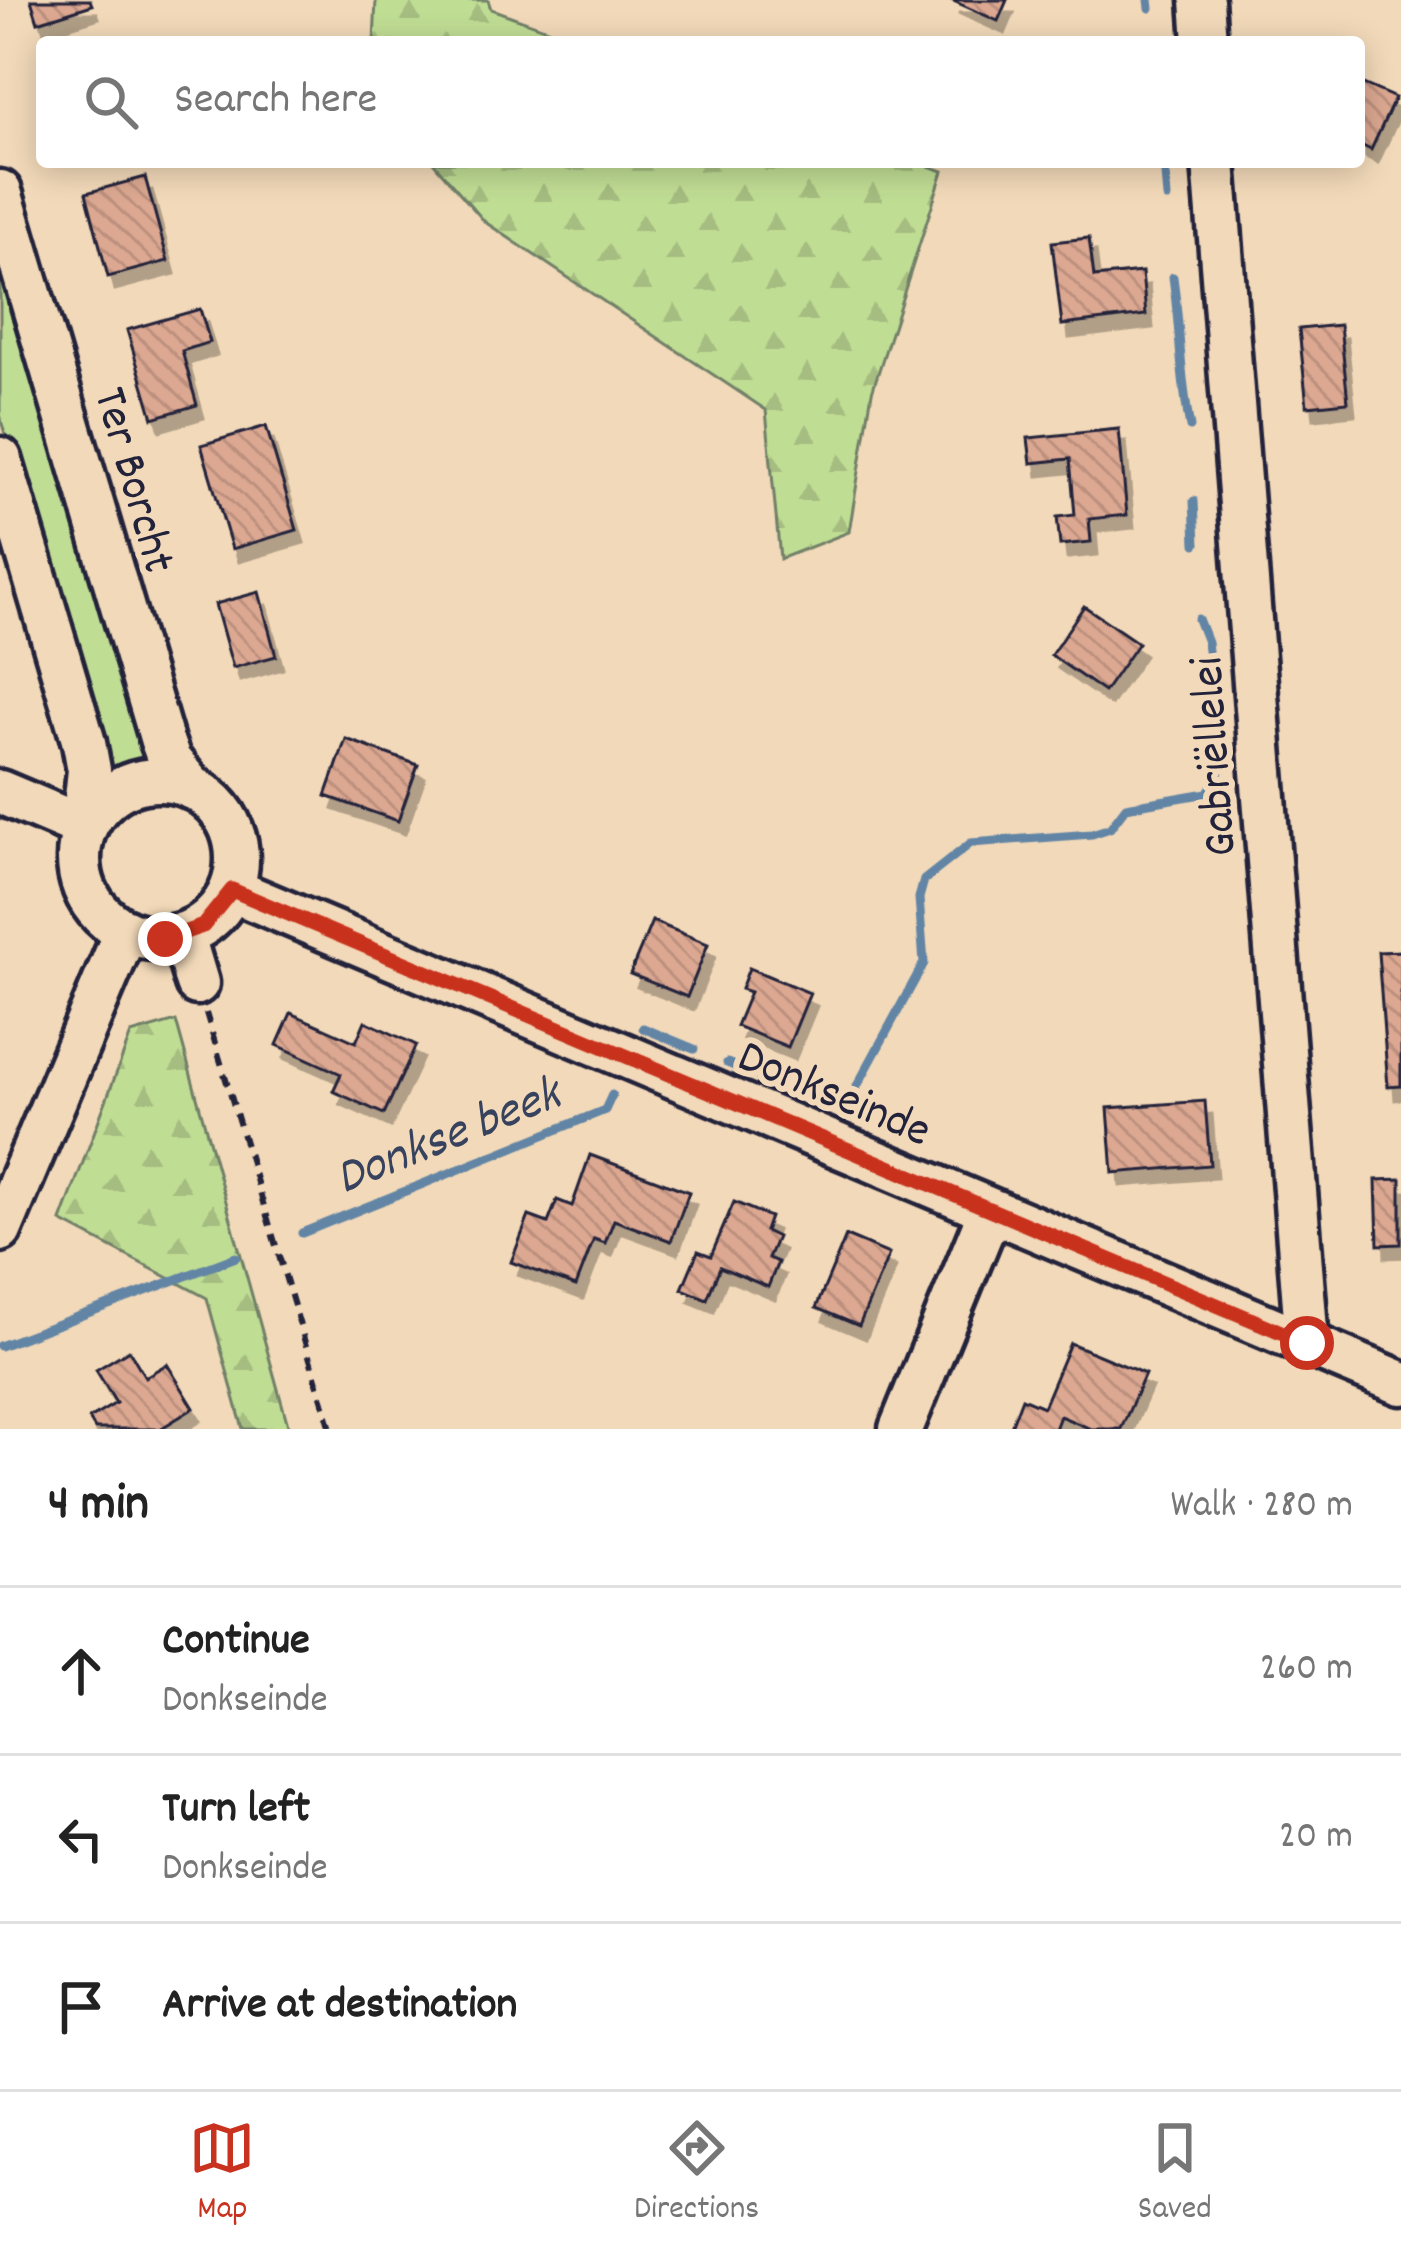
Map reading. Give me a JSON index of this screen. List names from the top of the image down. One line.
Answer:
{"streets":{"street":["Ter Borcht","Gabriëllelei","Donkseinde"]},"crossings":[["Ter Borcht","Donkseinde"],["Gabriëllelei","Donkseinde"]],"water":["Donkse beek"],"page":{"search":"Search here","heading":["4 min","Walk · 280 m"],"list":[["Continue","Donkseinde","260 m"],["Turn left","Donkseinde","20 m"],"Arrive at destination"],"nav":["Map","Directions","Saved"]}}
